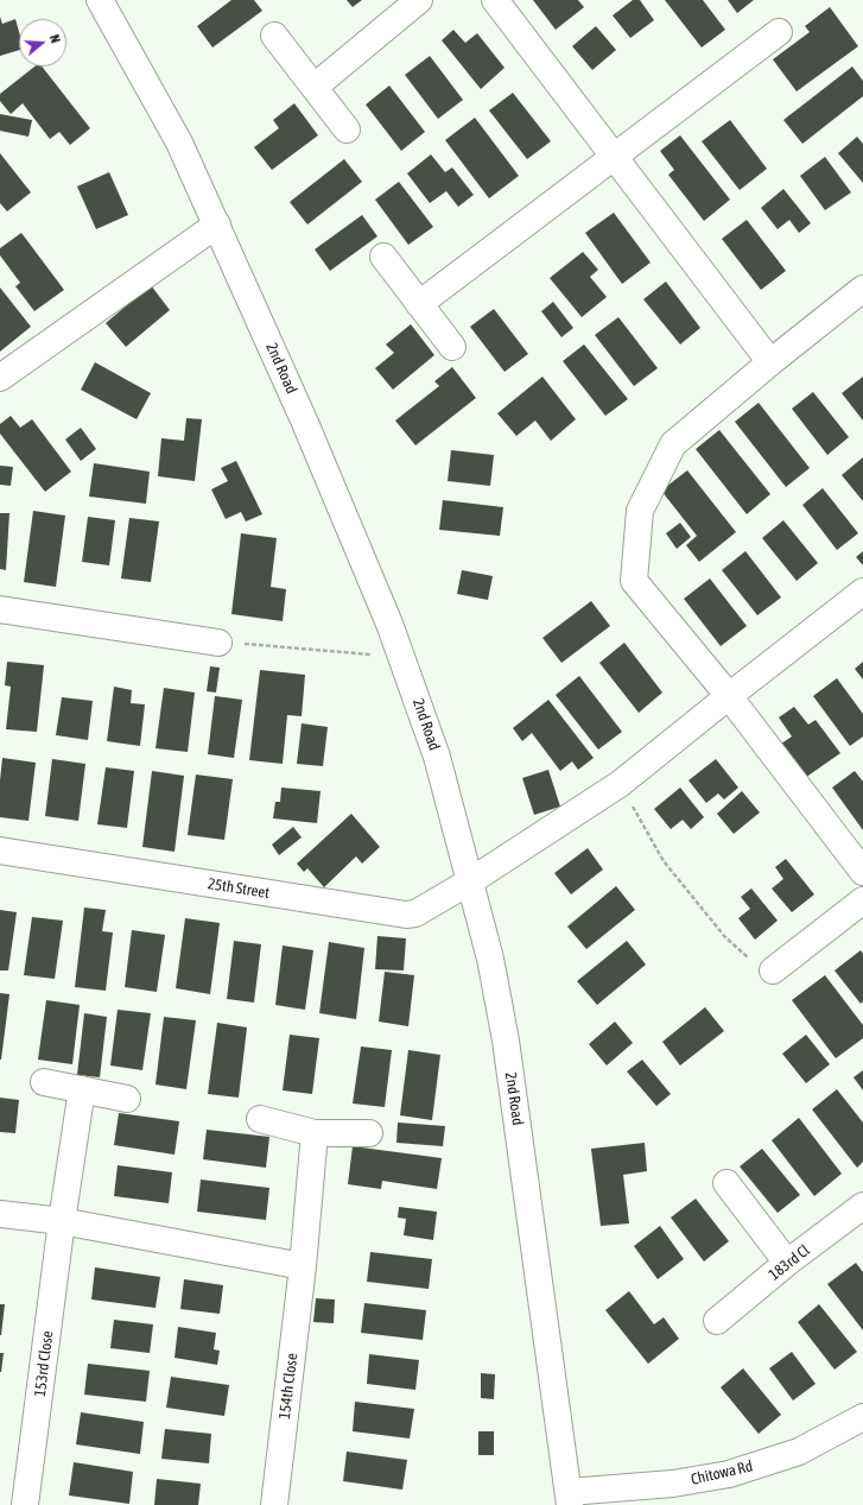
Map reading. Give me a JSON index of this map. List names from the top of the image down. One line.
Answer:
{"streets":{"street":["2nd Road","25th Street","183rd Cl","153rd Close","154th Close","Chitowa Rd"]},"crossings":[["2nd Road","25th Street"],["2nd Road","Chitowa Rd"]],"north":"right"}
